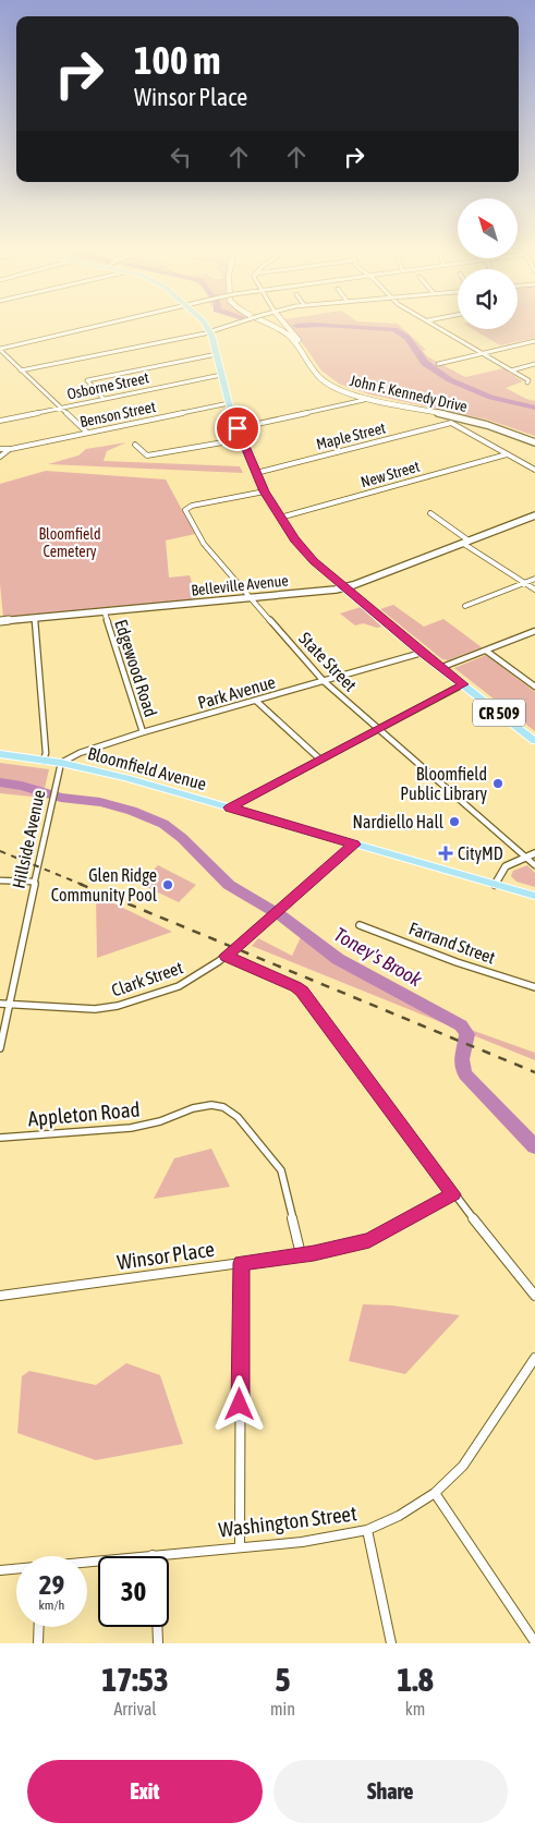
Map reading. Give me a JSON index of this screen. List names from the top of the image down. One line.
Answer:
{"streets":{"main road":["John F. Kennedy Drive","Belleville Avenue","CR 509","Bloomfield Avenue"],"street":["Osborne Street","Benson Street","Maple Street","New Street","State Street","Edgewood Road","Park Avenue","Hillside Avenue","Farrand Street","Clark Street","Appleton Road","Winsor Place","Washington Street"]},"crossings":[["Osborne Street","CR 509"],["Benson Street","CR 509"],["Maple Street","New Street"],["Maple Street","CR 509"],["New Street","CR 509"],["Belleville Avenue","State Street"],["Belleville Avenue","Edgewood Road"],["Belleville Avenue","CR 509"],["State Street","Park Avenue"],["State Street","CR 509"],["Edgewood Road","Park Avenue"],["Park Avenue","CR 509"],["Park Avenue","Bloomfield Avenue"],["Park Avenue","Hillside Avenue"],["Bloomfield Avenue","Hillside Avenue"],["Bloomfield Avenue","Clark Street"],["Hillside Avenue","Clark Street"],["Appleton Road","Winsor Place"]],"water":["Toney's Brook"],"parks":["Bloomfield Cemetery"],"places":{"other":["Bloomfield Public Library","Nardiello Hall","Glen Ridge Community Pool"],"health":["CityMD"]},"north":"top left","page":{"turn":["100 m","Winsor Place"],"speed":"29 km/h","limit":"30","eta":["17:53","Arrival","5","min","1.8","km"],"buttons":["Exit","Share"]}}
